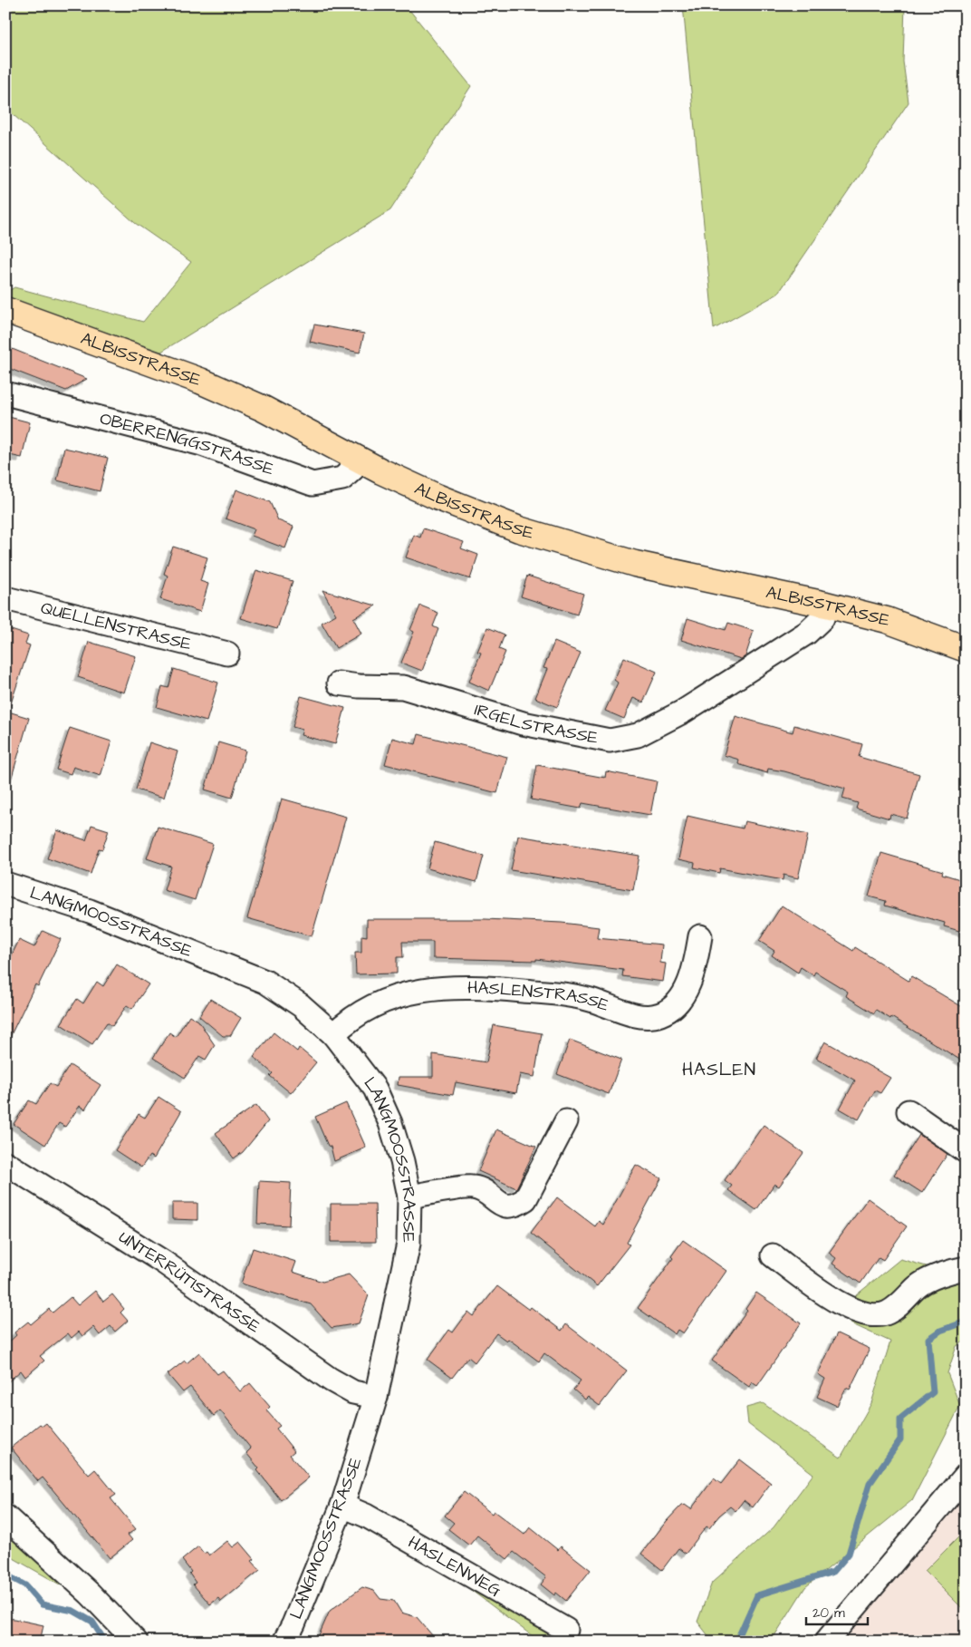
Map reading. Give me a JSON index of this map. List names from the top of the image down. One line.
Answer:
{"streets":{"main road":["ALBISSTRASSE"],"street":["OBERRENGGSTRASSE","QUELLENSTRASSE","IRGELSTRASSE","LANGMOOSSTRASSE","HASLENSTRASSE","UNTERRÜTISTRASSE","HASLENWEG"]},"crossings":[["ALBISSTRASSE","OBERRENGGSTRASSE"],["ALBISSTRASSE","IRGELSTRASSE"],["LANGMOOSSTRASSE","HASLENSTRASSE"],["LANGMOOSSTRASSE","UNTERRÜTISTRASSE"],["LANGMOOSSTRASSE","HASLENWEG"]],"districts":["HASLEN"],"scale_bar":"20 m"}
